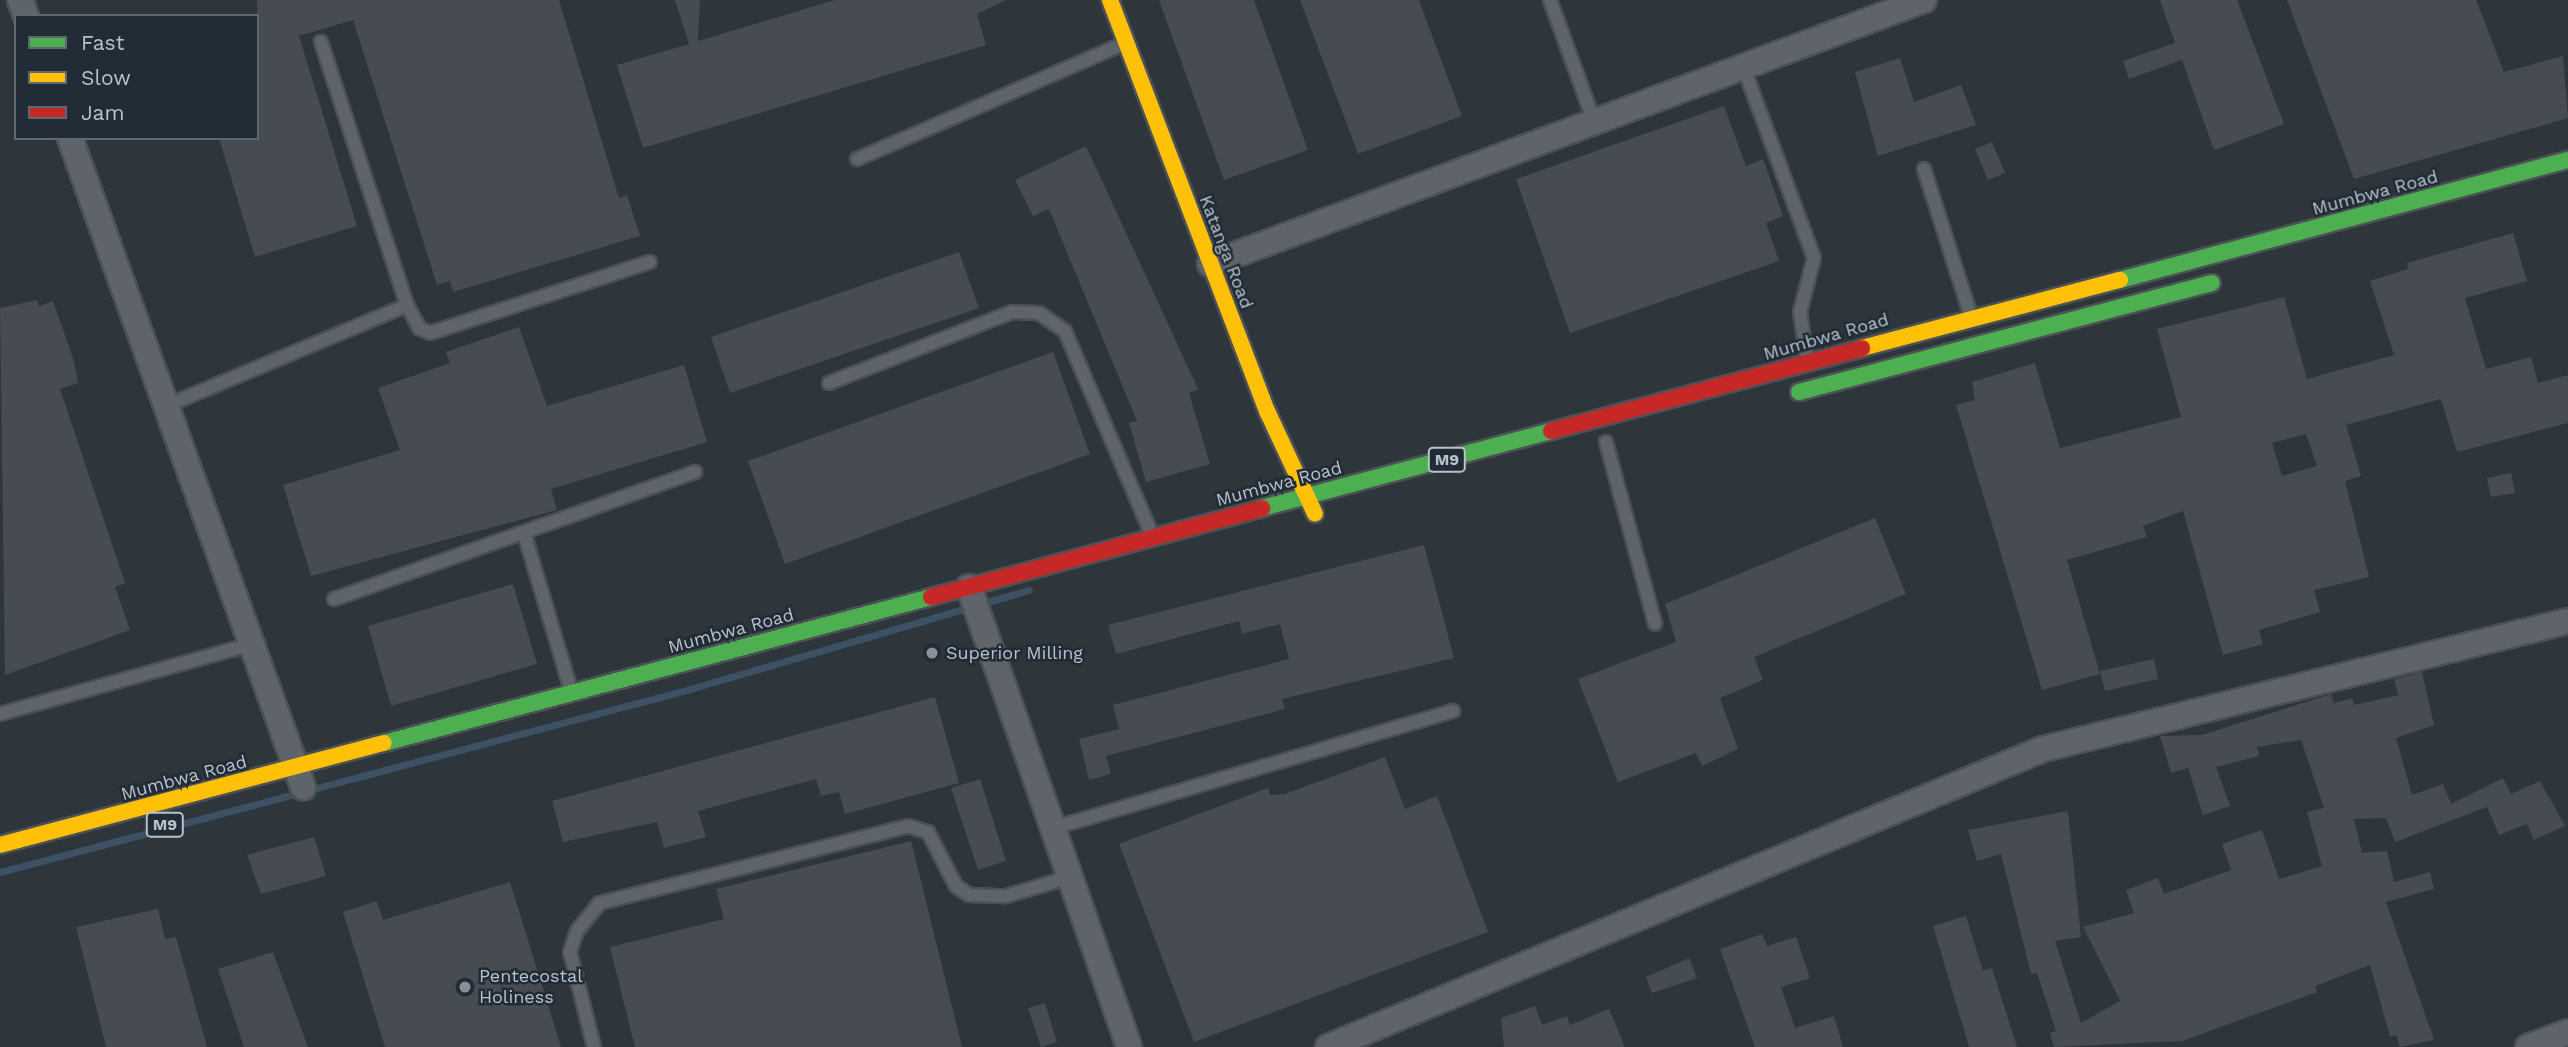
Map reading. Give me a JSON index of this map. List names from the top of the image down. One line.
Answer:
{"streets":{"main road":["Mumbwa Road","Katanga Road","M9"]},"crossings":[["Mumbwa Road","Katanga Road"]],"places":["Superior Milling","Pentecostal Holiness"],"legend":["Fast","Slow","Jam"]}
